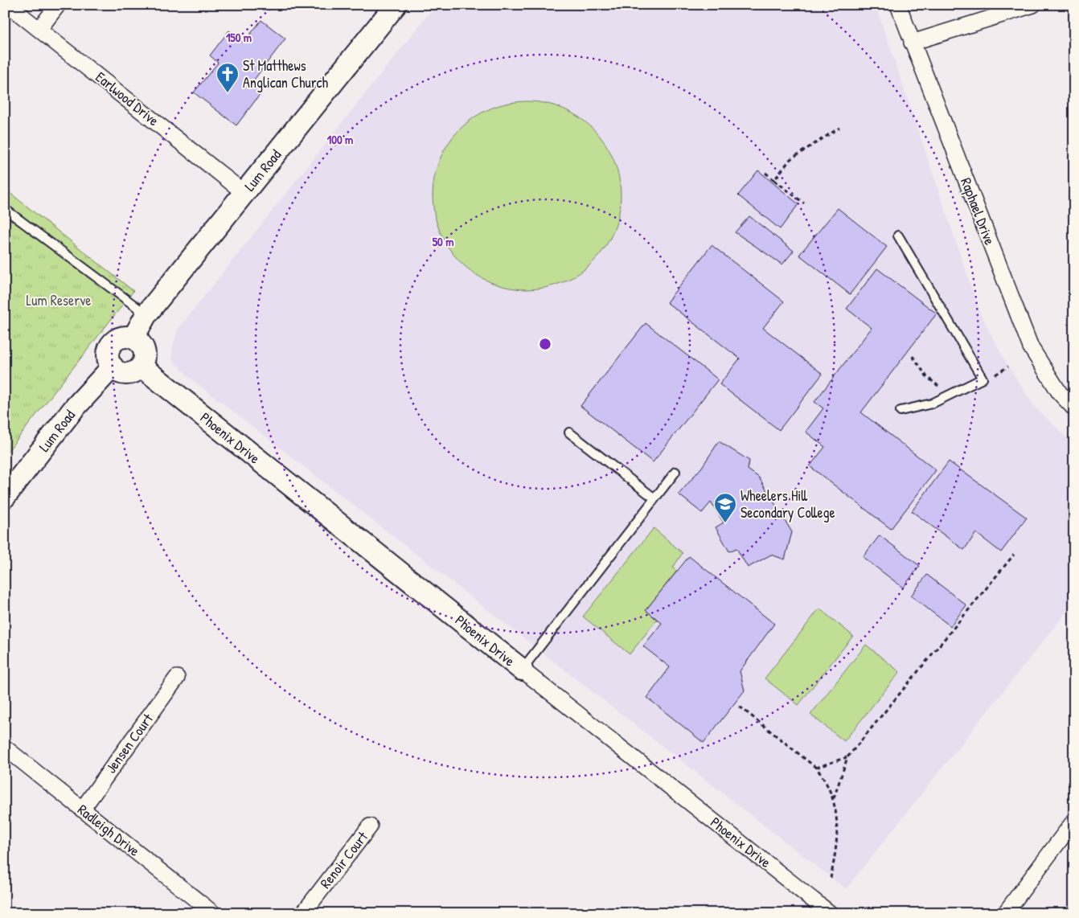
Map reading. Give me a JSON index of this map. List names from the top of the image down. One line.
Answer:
{"streets":{"street":["Earlwood Drive","Lum Road","Raphael Drive","Phoenix Drive","Jensen Court","Radleigh Drive","Renoir Court"]},"crossings":[["Earlwood Drive","Lum Road"],["Lum Road","Phoenix Drive"],["Jensen Court","Radleigh Drive"]],"parks":["Lum Reserve"],"places":{"church":["St Matthews Anglican Church"],"school or university":["Wheelers Hill Secondary College"]},"rings":["150 m","100 m","50 m"]}
